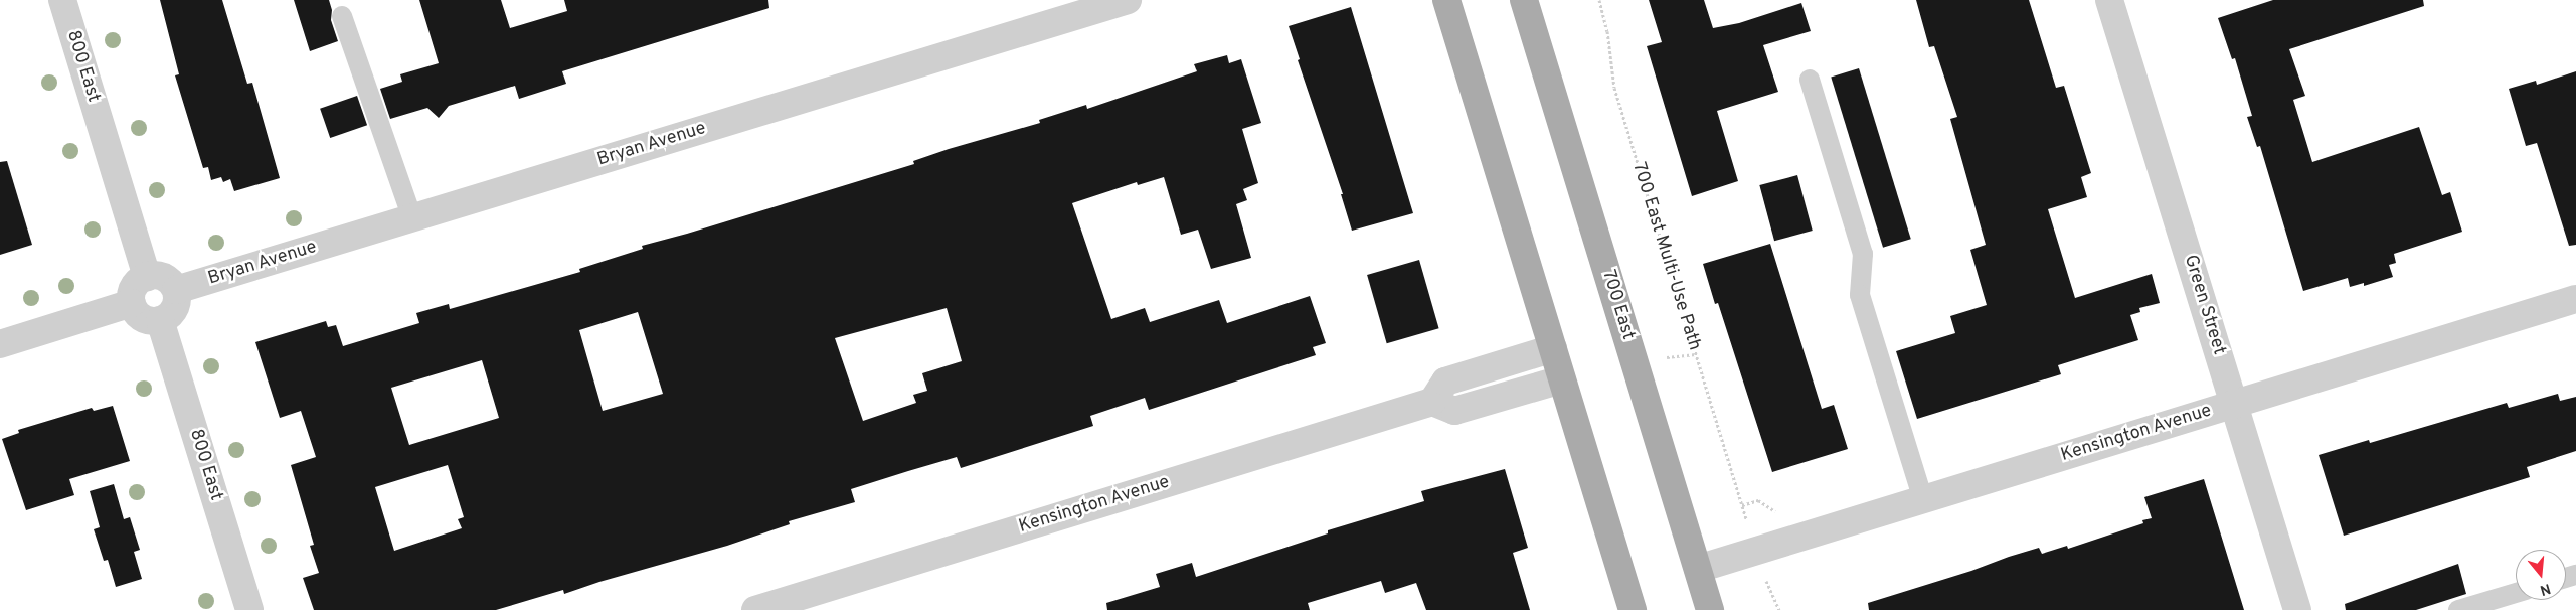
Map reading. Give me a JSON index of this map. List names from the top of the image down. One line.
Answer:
{"streets":{"main road":["700 East"],"street":["800 East","Bryan Avenue","Green Street","Kensington Avenue"],"path":["700 East Multi-Use Path"]},"crossings":[["800 East","Bryan Avenue"],["700 East","Kensington Avenue"],["Green Street","Kensington Avenue"]],"north":"bottom"}
